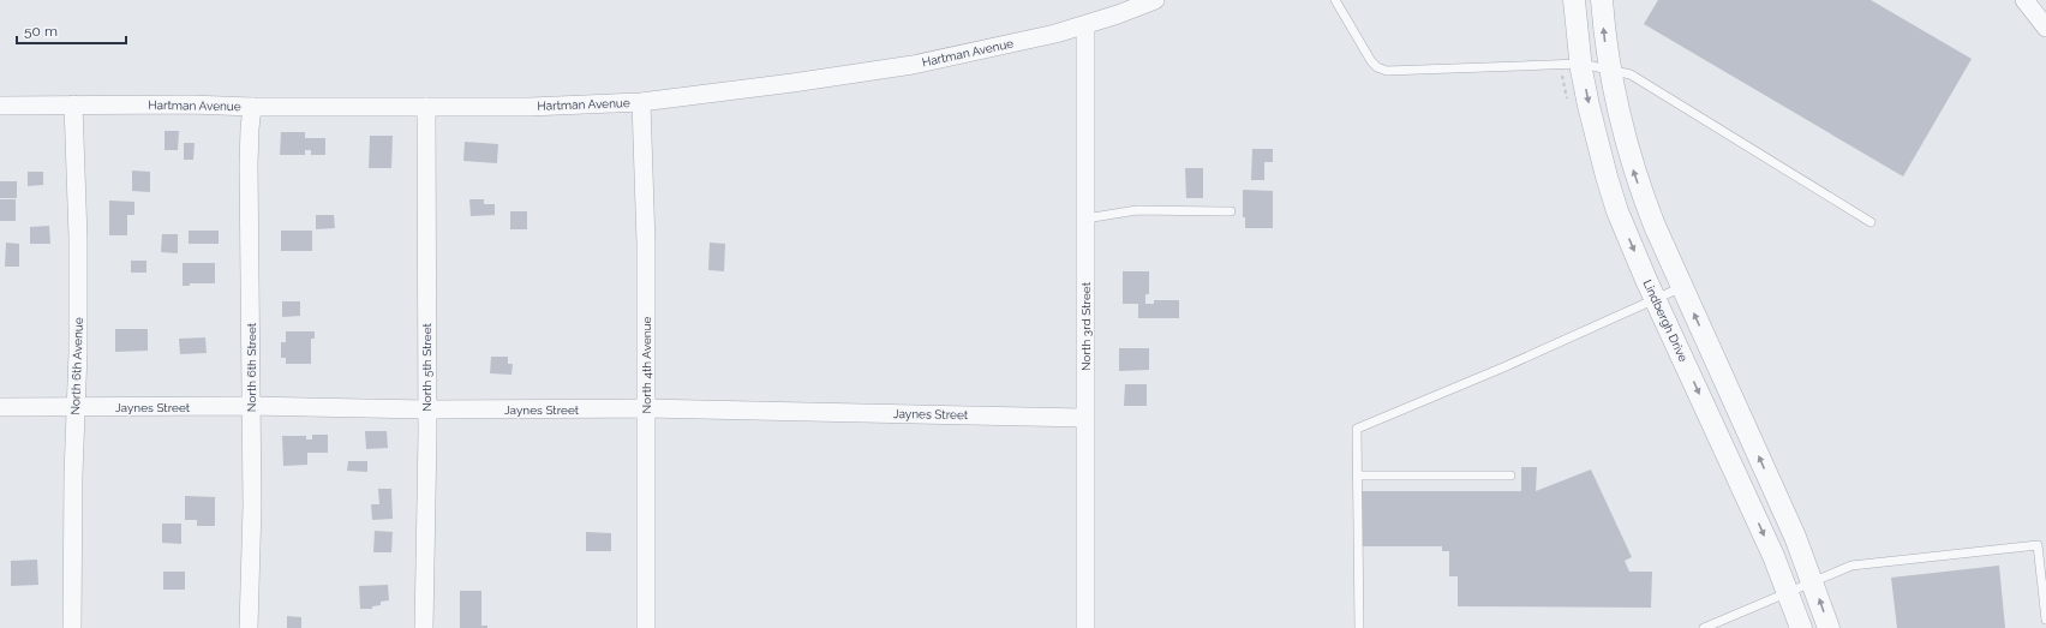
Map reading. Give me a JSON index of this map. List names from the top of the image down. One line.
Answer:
{"streets":{"street":["Hartman Avenue","Lindbergh Drive","North 3rd Street","North 4th Avenue","North 6th Avenue","North 6th Street","North 5th Street","Jaynes Street"]},"crossings":[["Hartman Avenue","North 3rd Street"],["Hartman Avenue","North 4th Avenue"],["Hartman Avenue","North 6th Avenue"],["Hartman Avenue","North 6th Street"],["Hartman Avenue","North 5th Street"],["North 3rd Street","Jaynes Street"],["North 4th Avenue","Jaynes Street"],["North 6th Avenue","Jaynes Street"],["North 6th Street","Jaynes Street"],["North 5th Street","Jaynes Street"]],"scale_bar":"50 m"}
